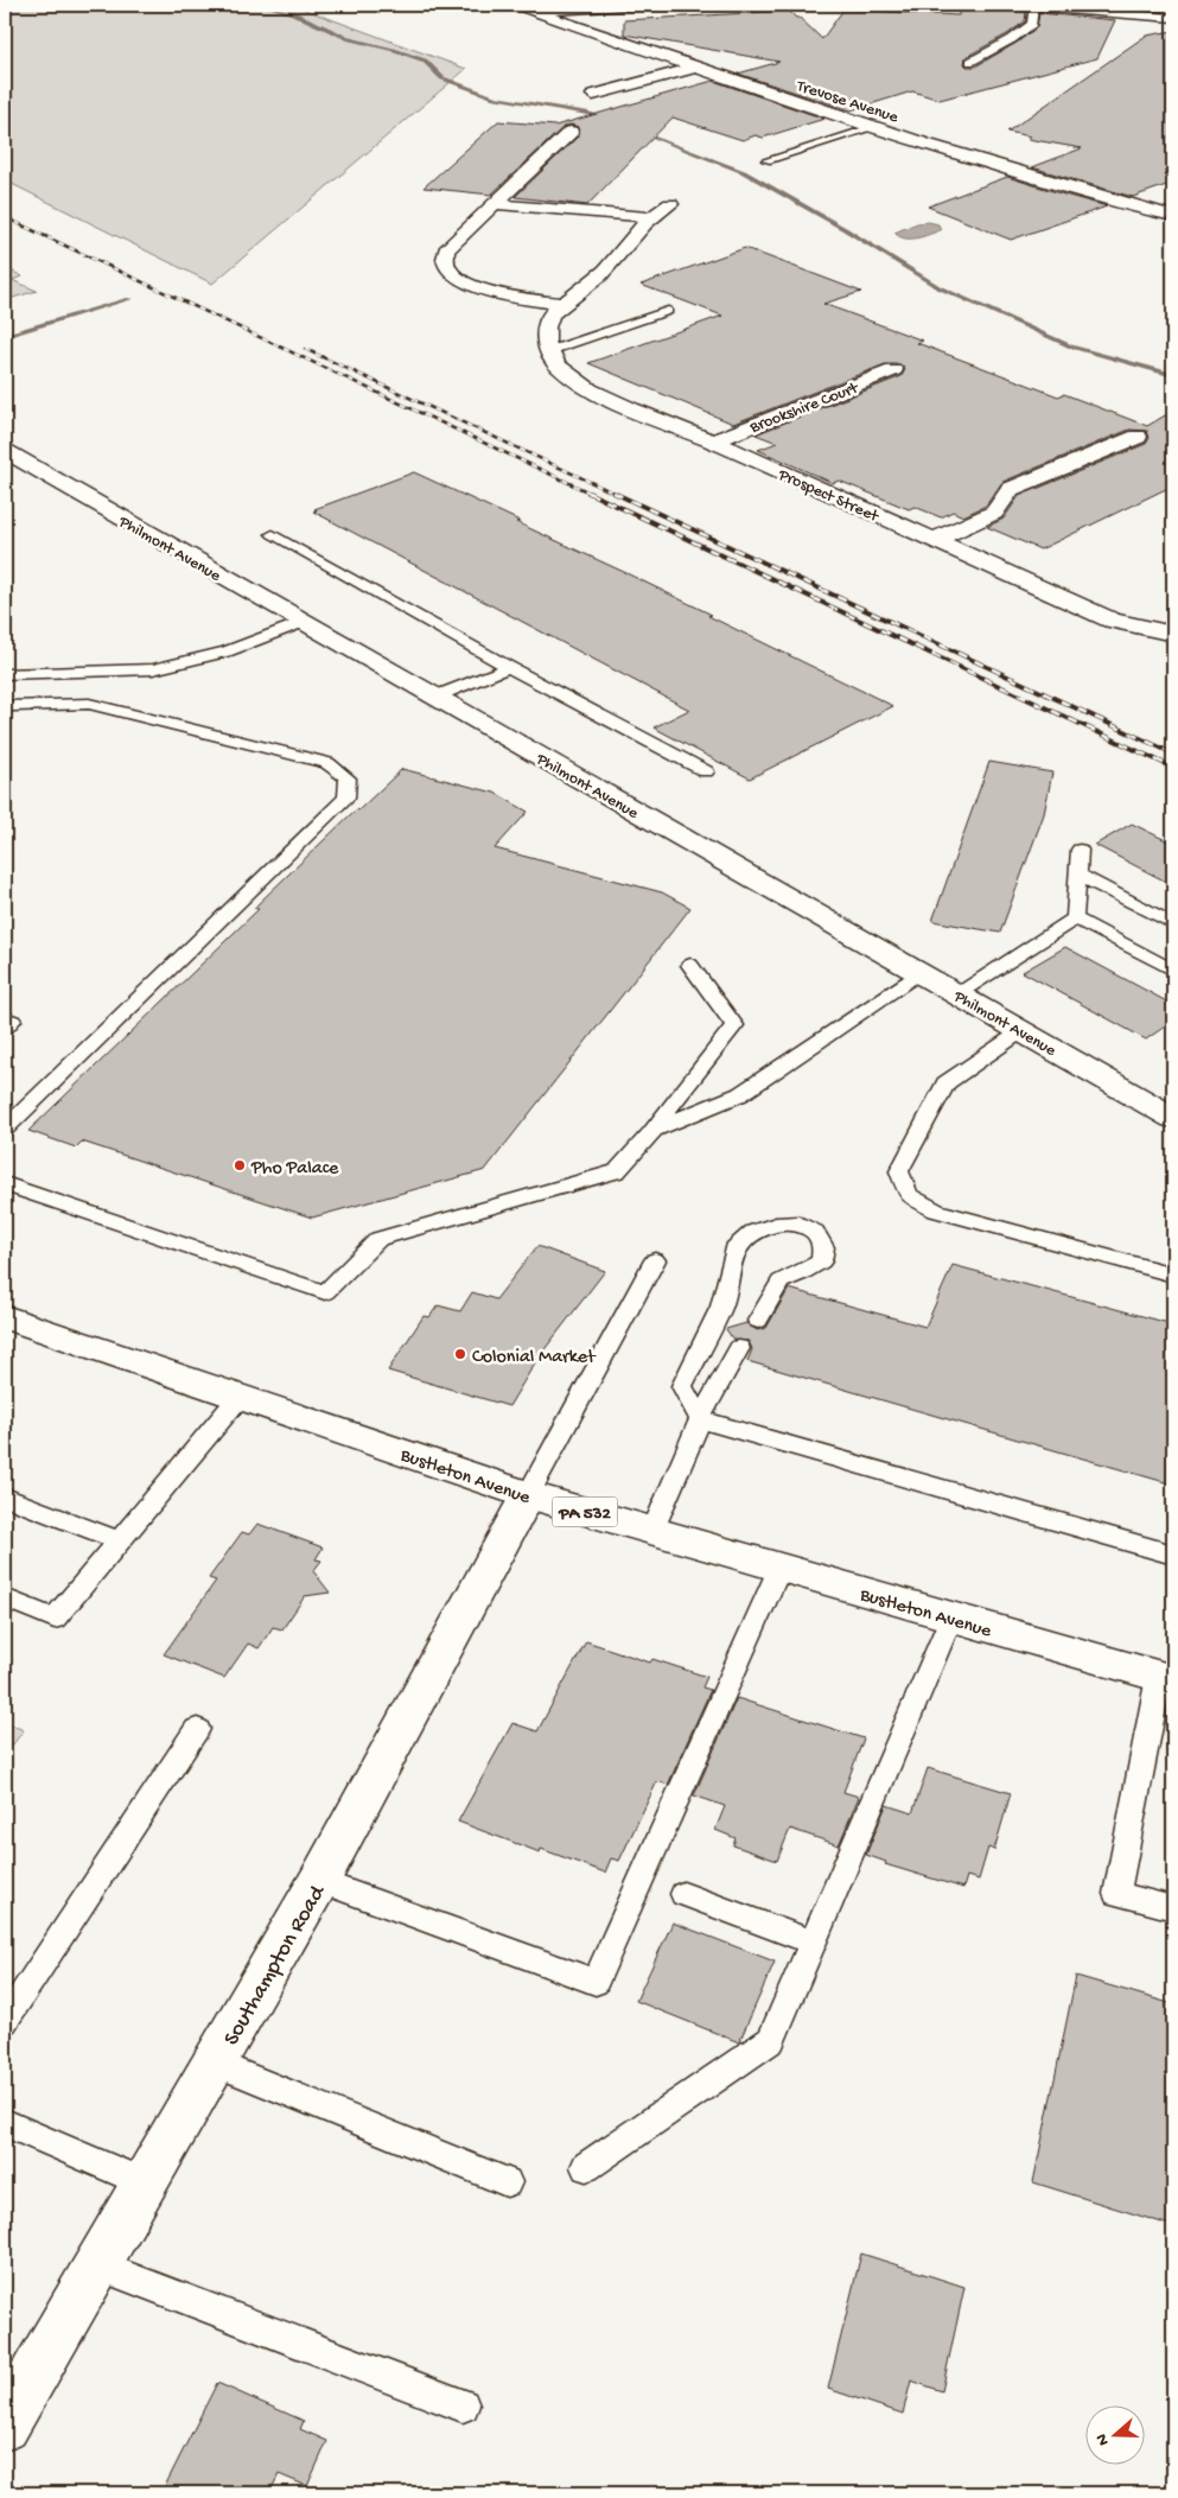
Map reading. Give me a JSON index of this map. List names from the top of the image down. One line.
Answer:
{"streets":{"street":["Trevose Avenue","Brookshire Court","Prospect Street","Philmont Avenue","Bustleton Avenue","PA 532","Southampton Road"]},"crossings":[["Brookshire Court","Prospect Street"],["Bustleton Avenue","Southampton Road"]],"places":["Pho Palace","Colonial Market"],"north":"left"}
